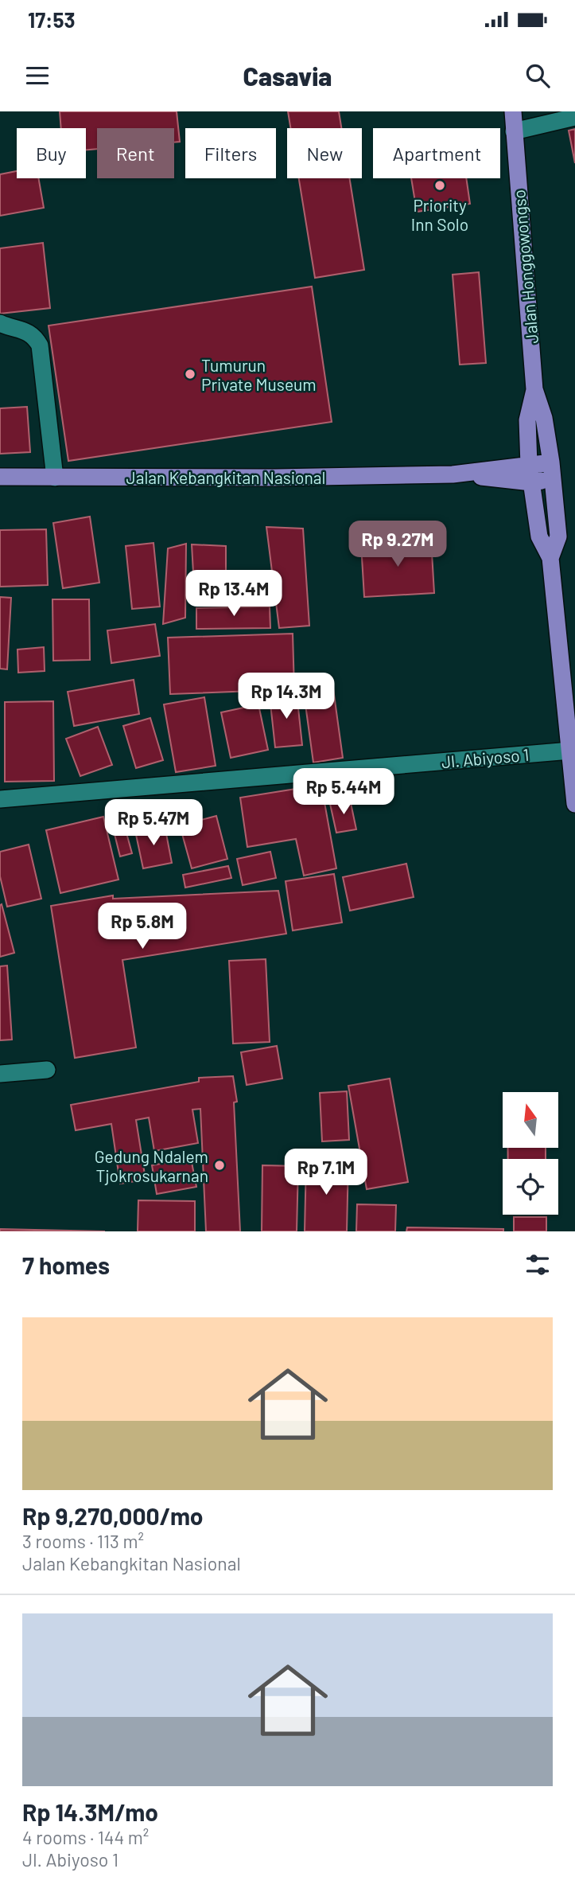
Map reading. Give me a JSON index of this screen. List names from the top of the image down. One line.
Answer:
{"streets":{"main road":["Jalan Honggowongso","Jalan Kebangkitan Nasional"],"street":["Jl. Abiyoso 1"]},"crossings":[["Jalan Honggowongso","Jalan Kebangkitan Nasional"],["Jalan Honggowongso","Jl. Abiyoso 1"]],"places":["Priority Inn Solo","Tumurun Private Museum","Gedung Ndalem Tjokrosukarnan"],"north":"top","page":{"status":"17:53","header":"Casavia","chip":["Buy","Rent","Filters","New","Apartment"],"price":["Rp 9.27M","Rp 13.4M","Rp 14.3M","Rp 5.44M","Rp 5.47M","Rp 5.8M","Rp 7.1M"],"heading":"7 homes","list":[{"name":"Rp 9,270,000/mo","note":"3 rooms · 113 m² · Jalan Kebangkitan Nasional"},{"name":"Rp 14.3M/mo","note":"4 rooms · 144 m² · Jl. Abiyoso 1"}]}}
